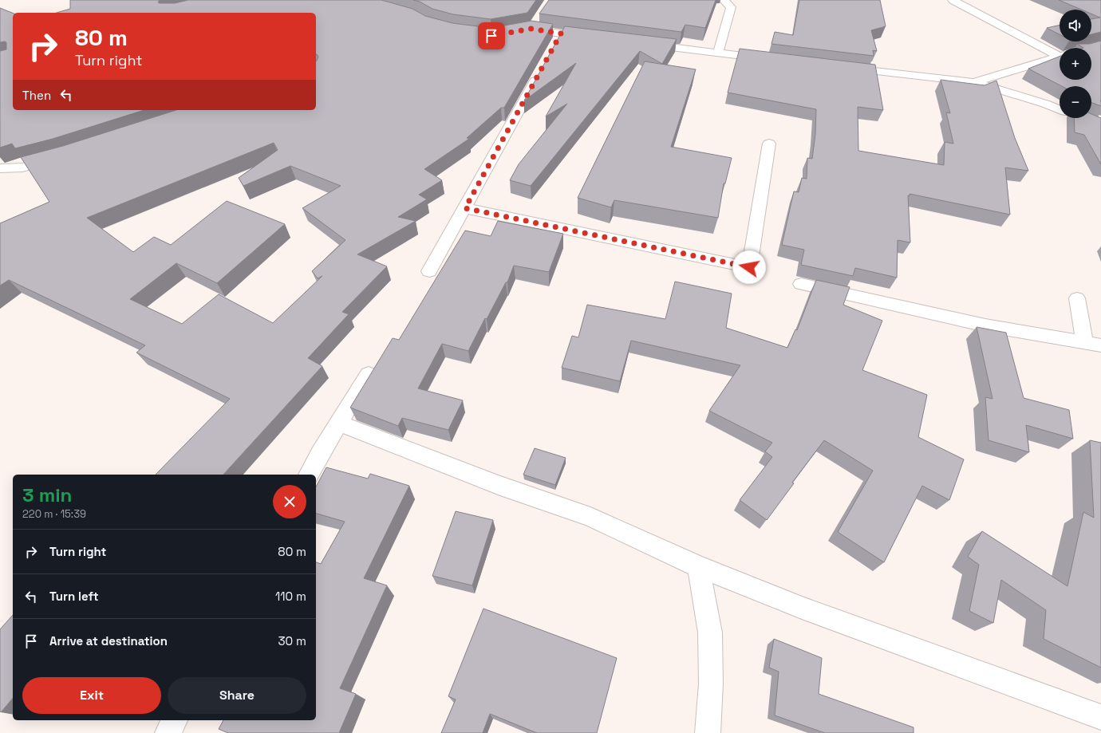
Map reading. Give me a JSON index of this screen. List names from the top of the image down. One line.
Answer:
{"page":{"map_buttons":["+","−"],"turn":["80 m","Turn right"],"then":"Then","heading":["3 min","220 m · 15:39"],"list":[{"name":"Turn right","value":"80 m"},{"name":"Turn left","value":"110 m"},{"name":"Arrive at destination","value":"30 m"}],"buttons":["Exit","Share"]}}
